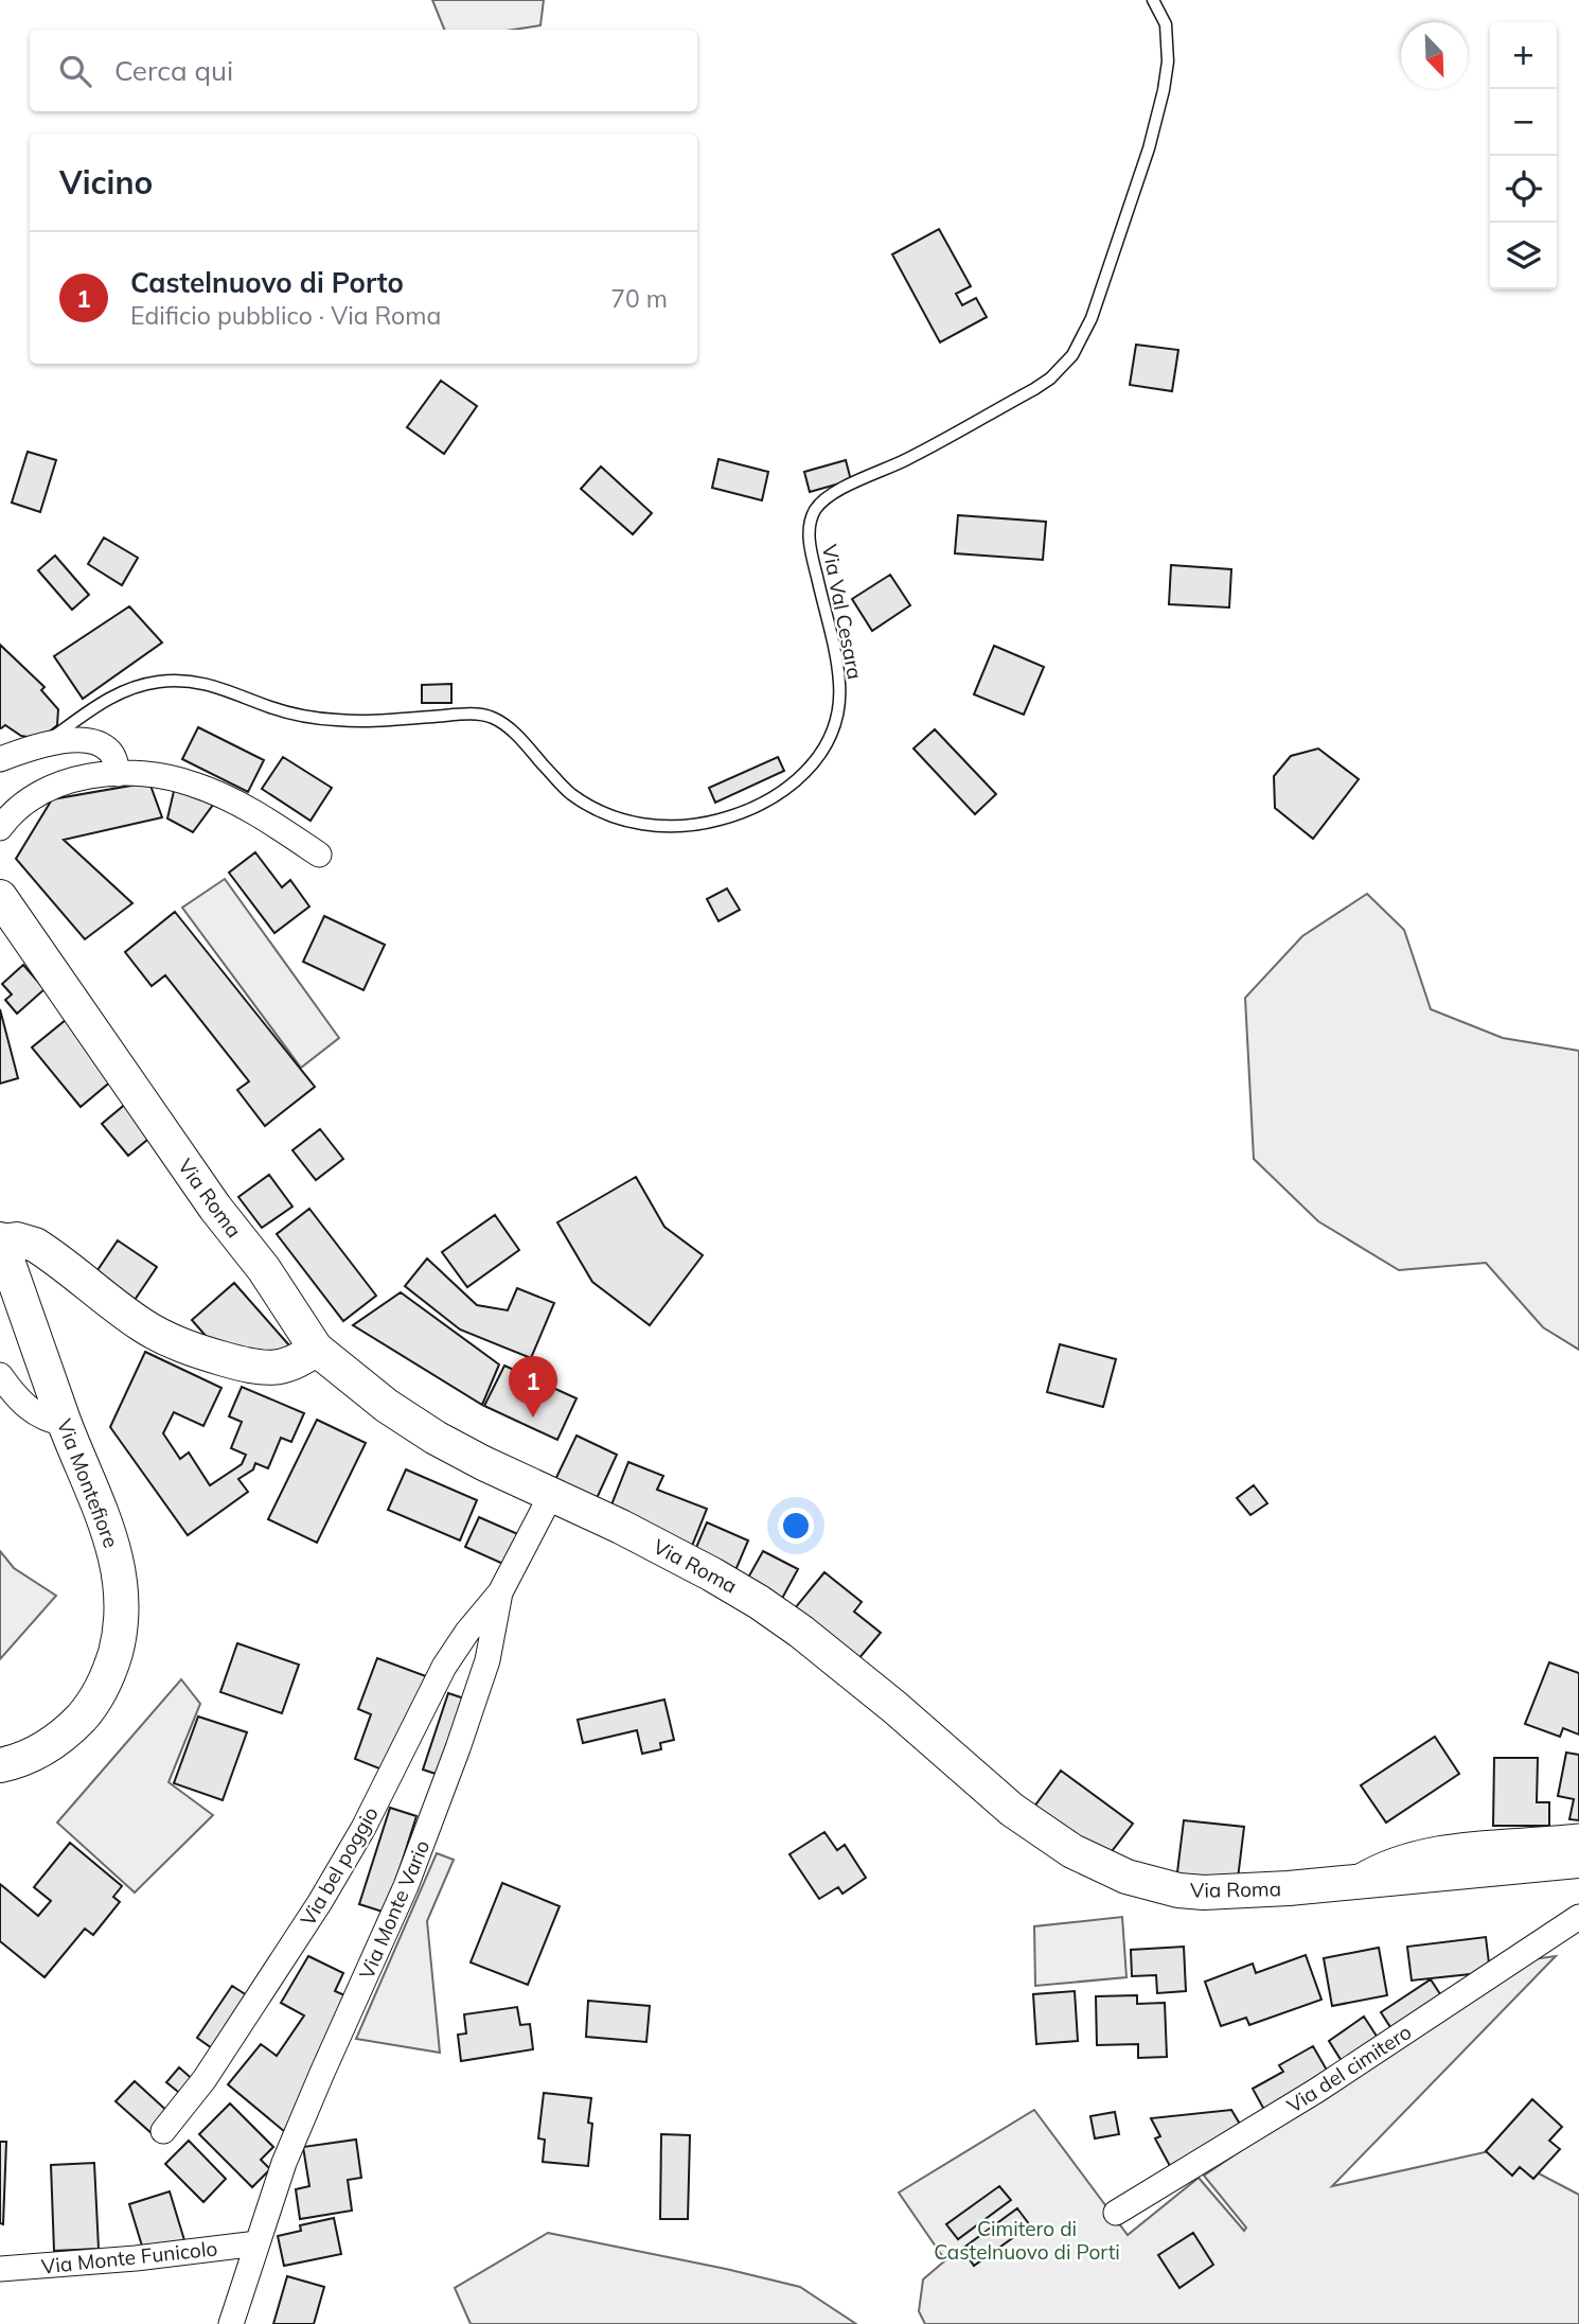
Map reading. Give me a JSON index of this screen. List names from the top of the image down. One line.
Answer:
{"streets":{"main road":["Via Roma","Via Montefiore"],"street":["Via bel poggio","Via Monte Vario","Via del cimitero","Via Monte Funicolo"],"lane":["Via Val Cesara"]},"crossings":[["Via Roma","Via Monte Vario"],["Via bel poggio","Via Monte Vario"],["Via Monte Vario","Via Monte Funicolo"]],"parks":["Cimitero di Castelnuovo di Porti"],"north":"bottom right","page":{"map_buttons":["+","−"],"search":"Cerca qui","heading":"Vicino","list":[{"mark":"1","name":"Castelnuovo di Porto","note":"Edificio pubblico · Via Roma","value":"70 m"}],"pins":"1"}}
